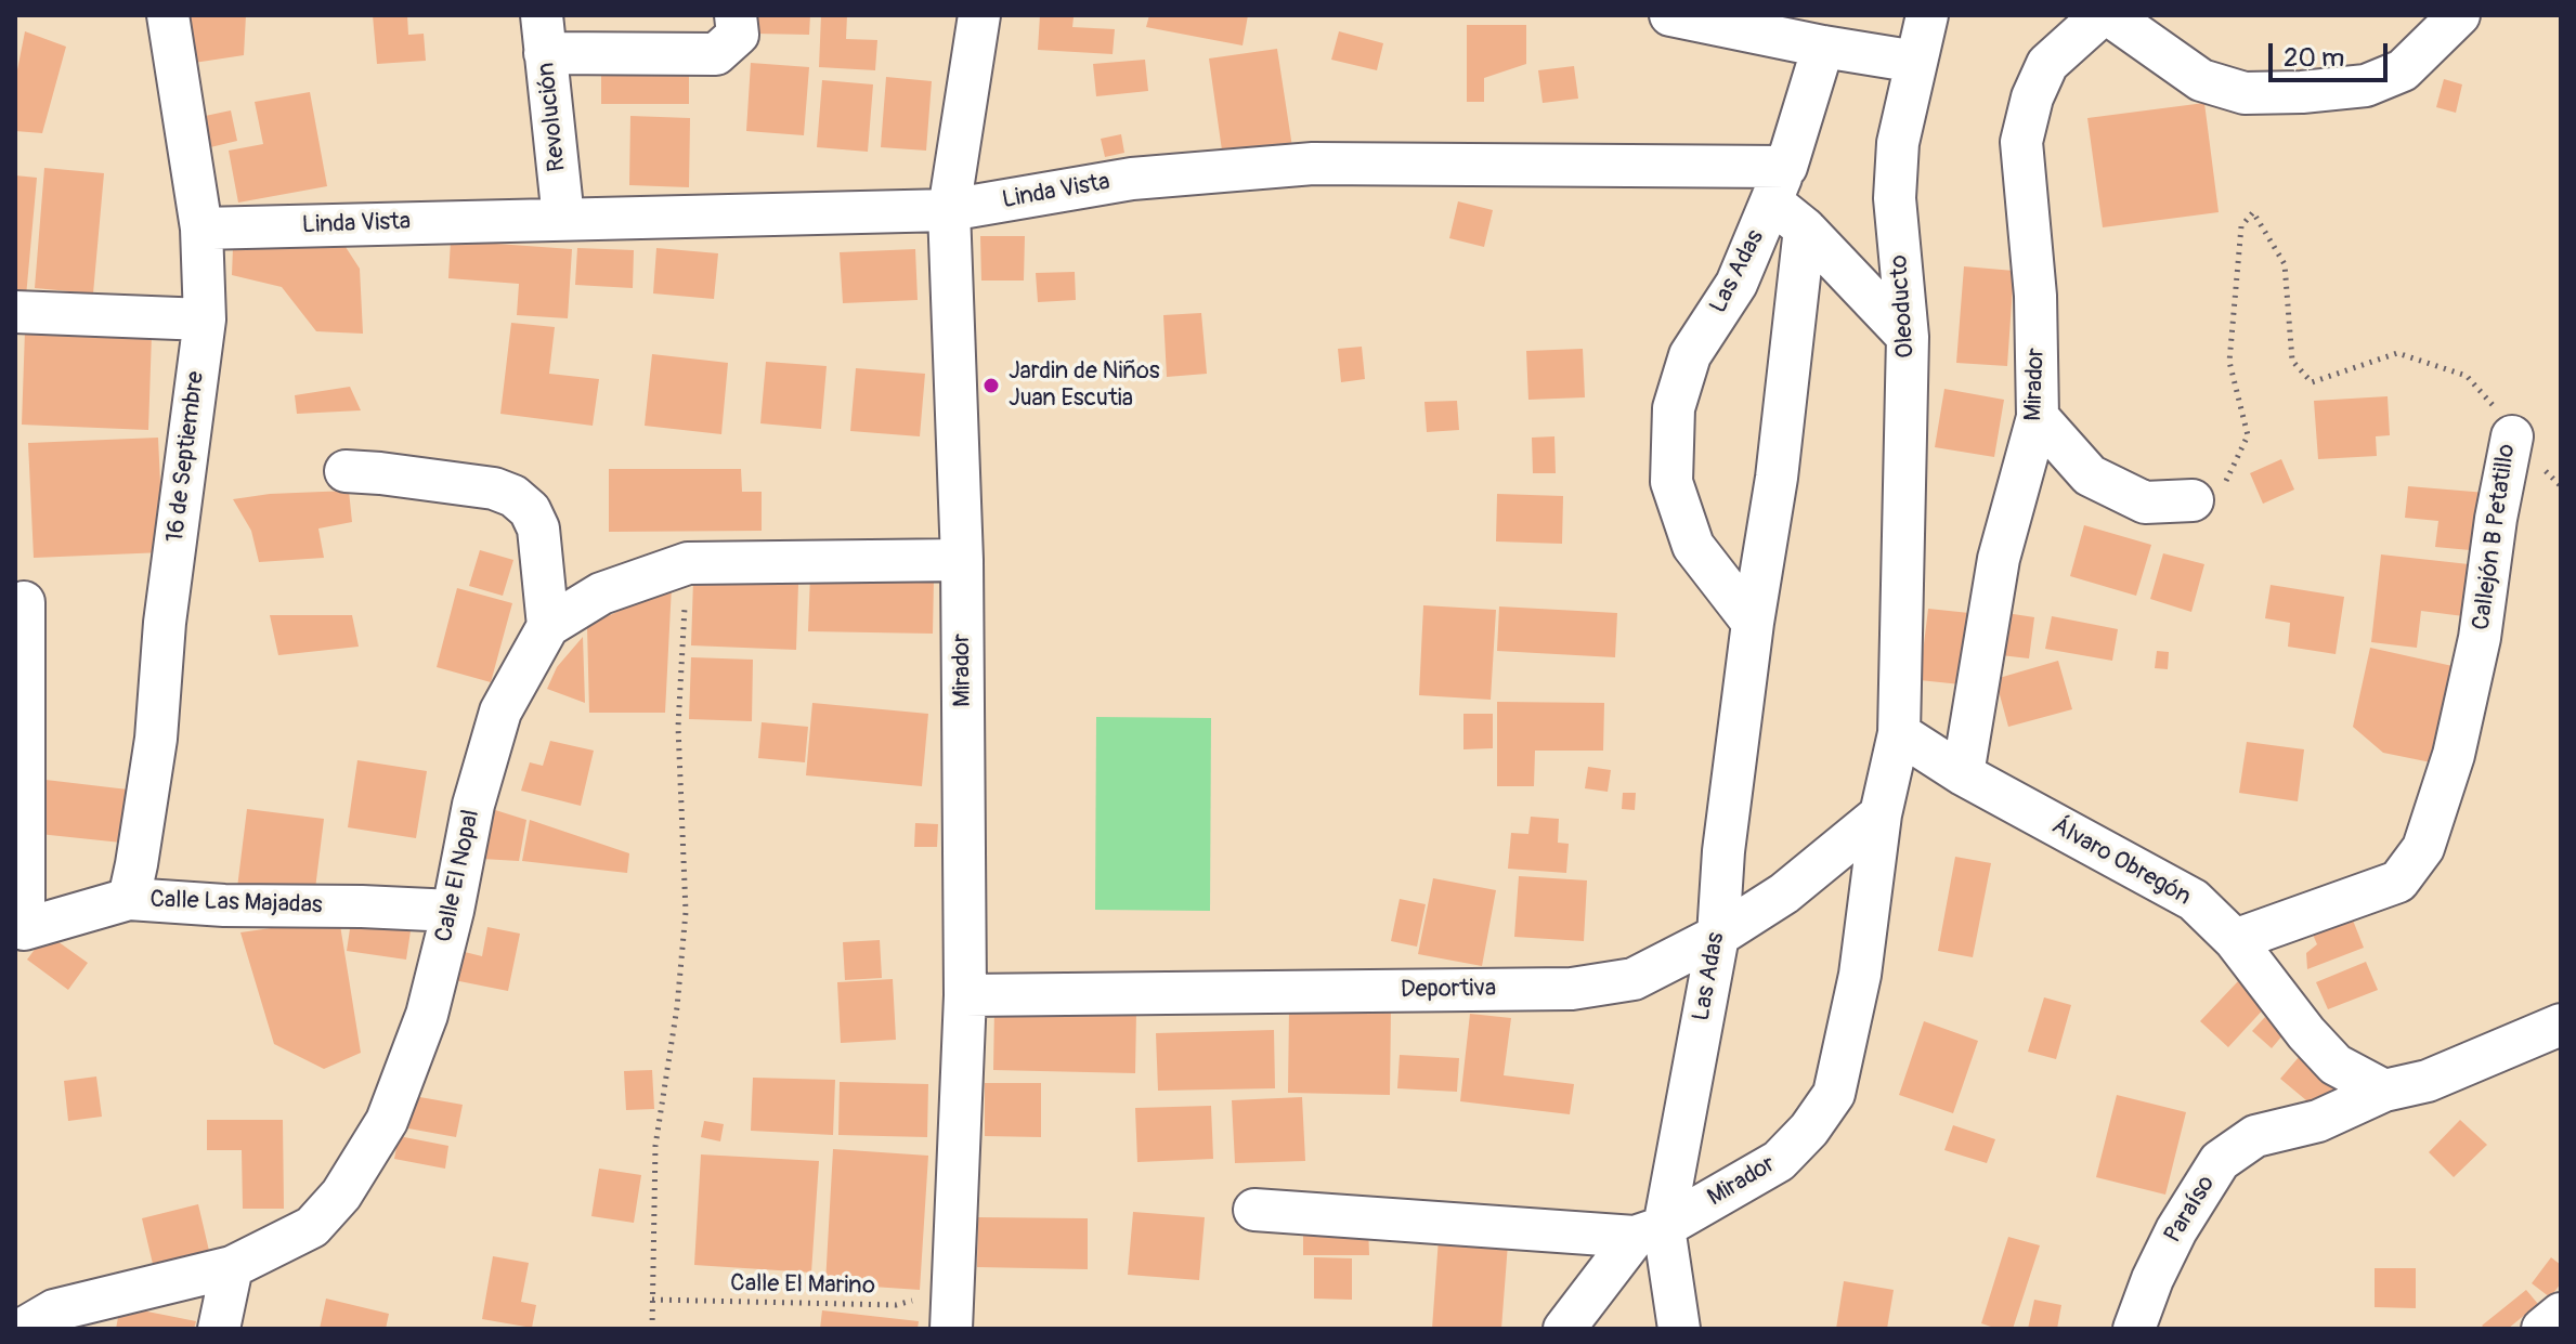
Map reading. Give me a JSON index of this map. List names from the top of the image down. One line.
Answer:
{"streets":{"street":["Revolución","Linda Vista","Las Adas","Oleoducto","Mirador","16 de Septiembre","Callejón B Petatillo","Álvaro Obregón","Calle El Nopal","Calle Las Majadas","Deportiva","Paraíso"],"path":["Calle El Marino"]},"crossings":[["Revolución","Linda Vista"],["Linda Vista","Las Adas"],["Linda Vista","Mirador"],["Linda Vista","16 de Septiembre"],["Las Adas","Mirador"],["Las Adas","Deportiva"],["Oleoducto","Mirador"],["Oleoducto","Álvaro Obregón"],["Mirador","Álvaro Obregón"],["Mirador","Calle El Nopal"],["Mirador","Deportiva"],["Mirador","Calle El Marino"],["16 de Septiembre","Calle Las Majadas"],["Callejón B Petatillo","Álvaro Obregón"],["Álvaro Obregón","Paraíso"],["Calle El Nopal","Calle Las Majadas"]],"places":["Jardin de Niños Juan Escutia"],"scale_bar":"20 m"}
